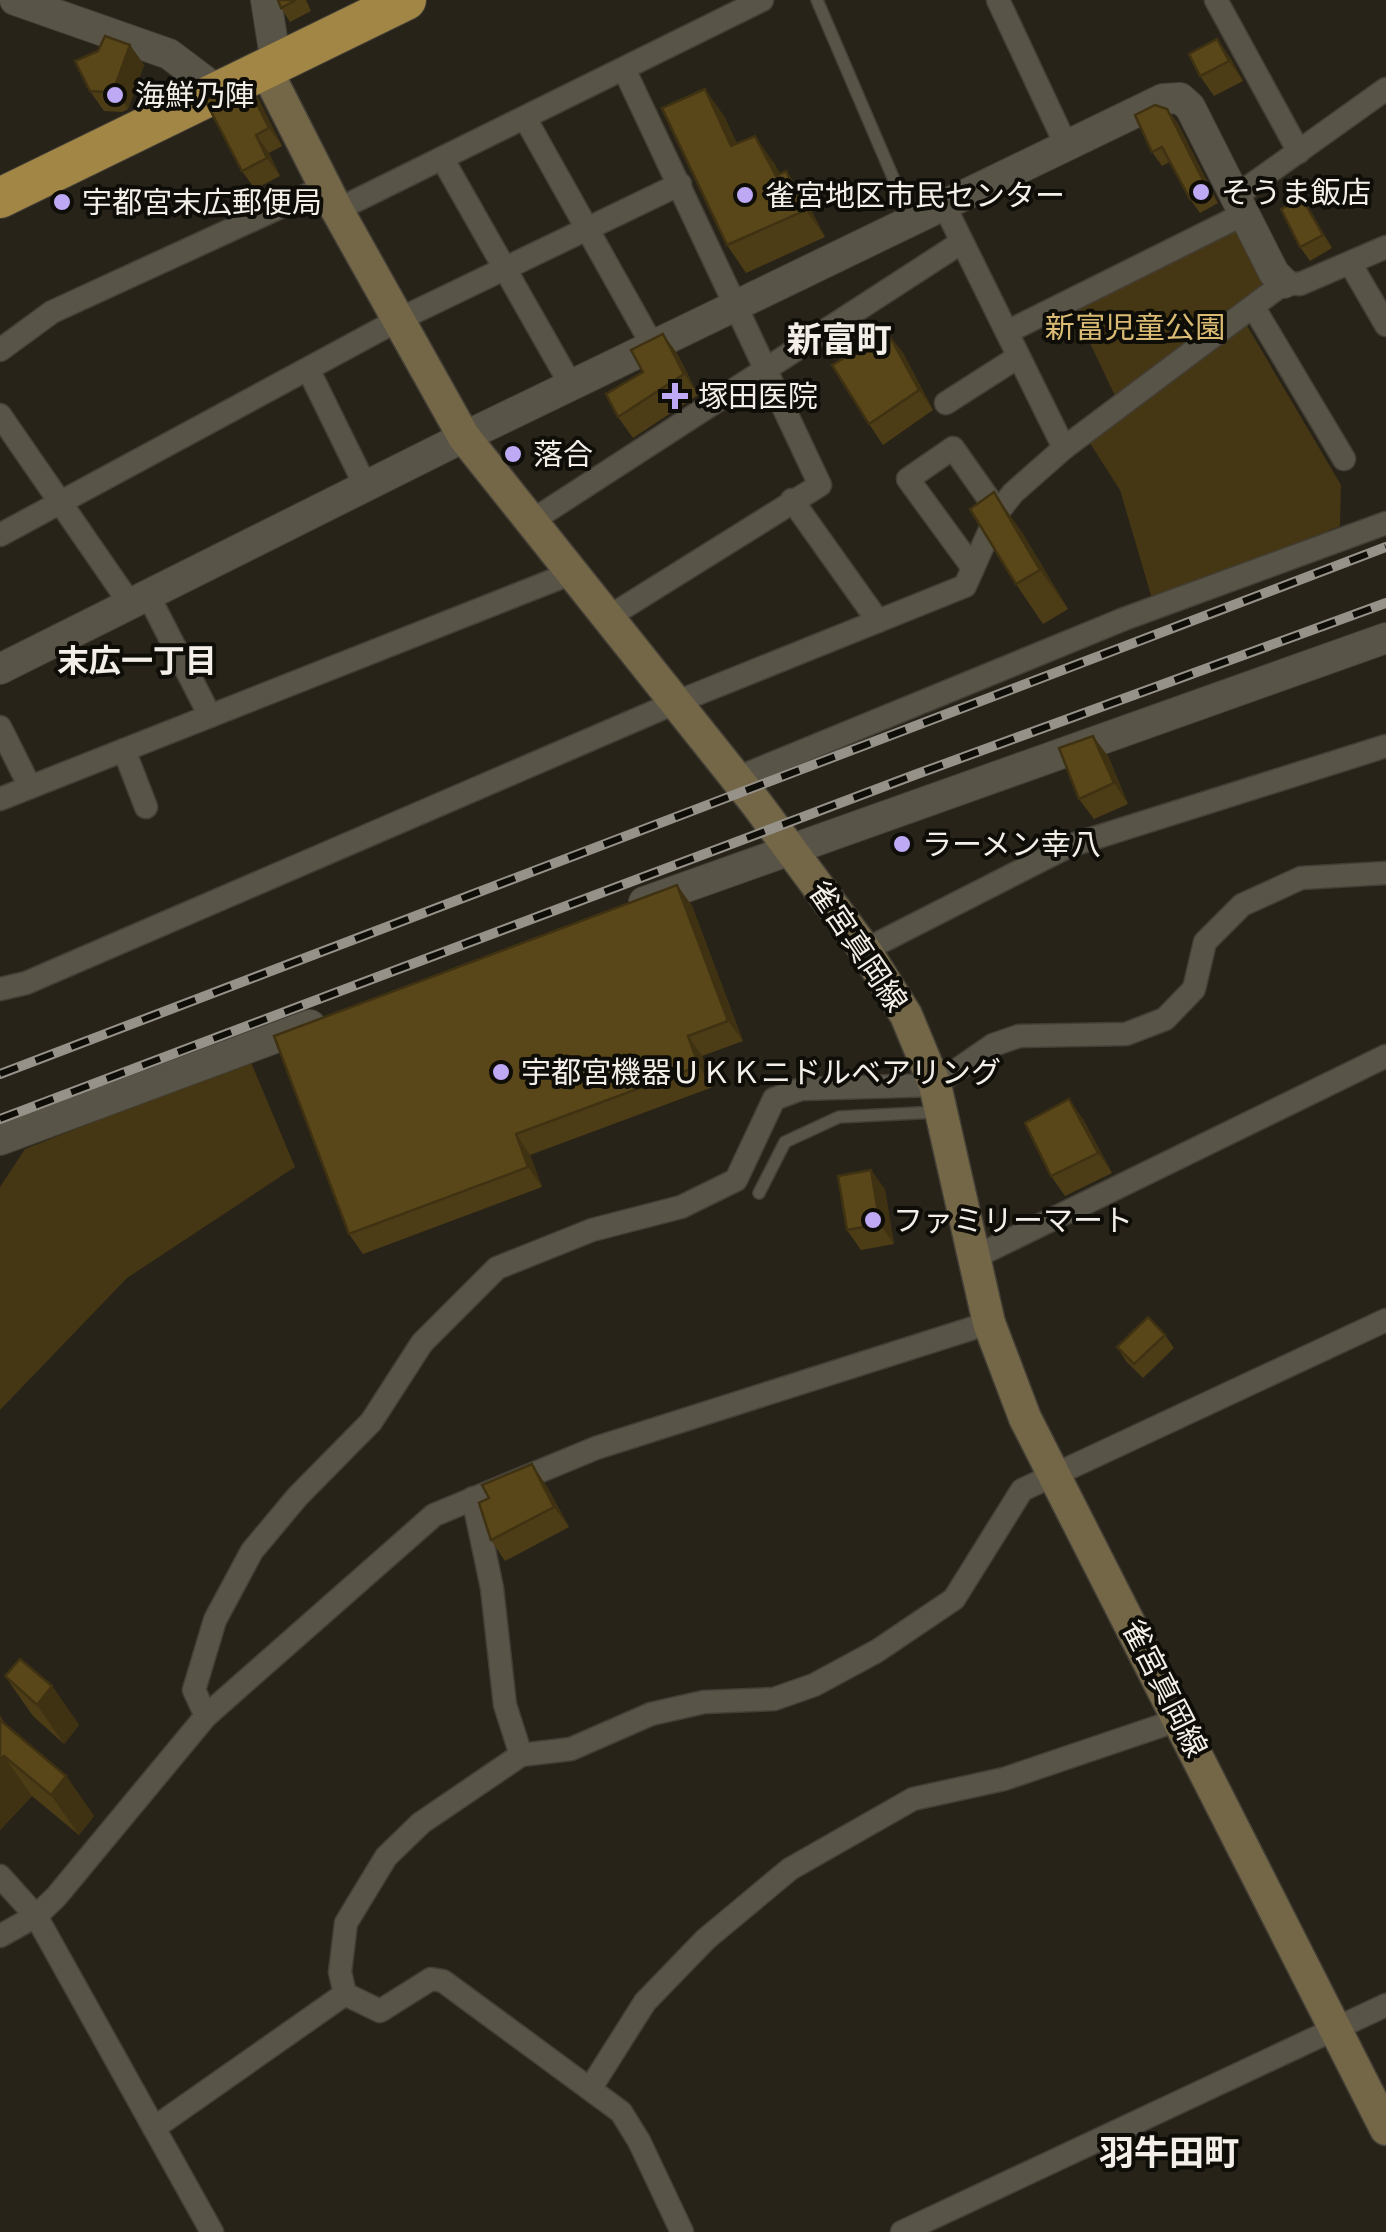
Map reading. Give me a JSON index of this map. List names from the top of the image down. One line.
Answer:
{"streets":{"main road":["雀宮真岡線"]},"districts":["新富町","末広一丁目","羽牛田町"],"parks":["新富児童公園"],"places":{"other":["海鮮乃陣","そうま飯店","雀宮地区市民センター","宇都宮末広郵便局","落合","ラーメン幸八","宇都宮機器ＵＫＫニドルベアリング","ファミリーマート"],"health":["塚田医院"]}}
